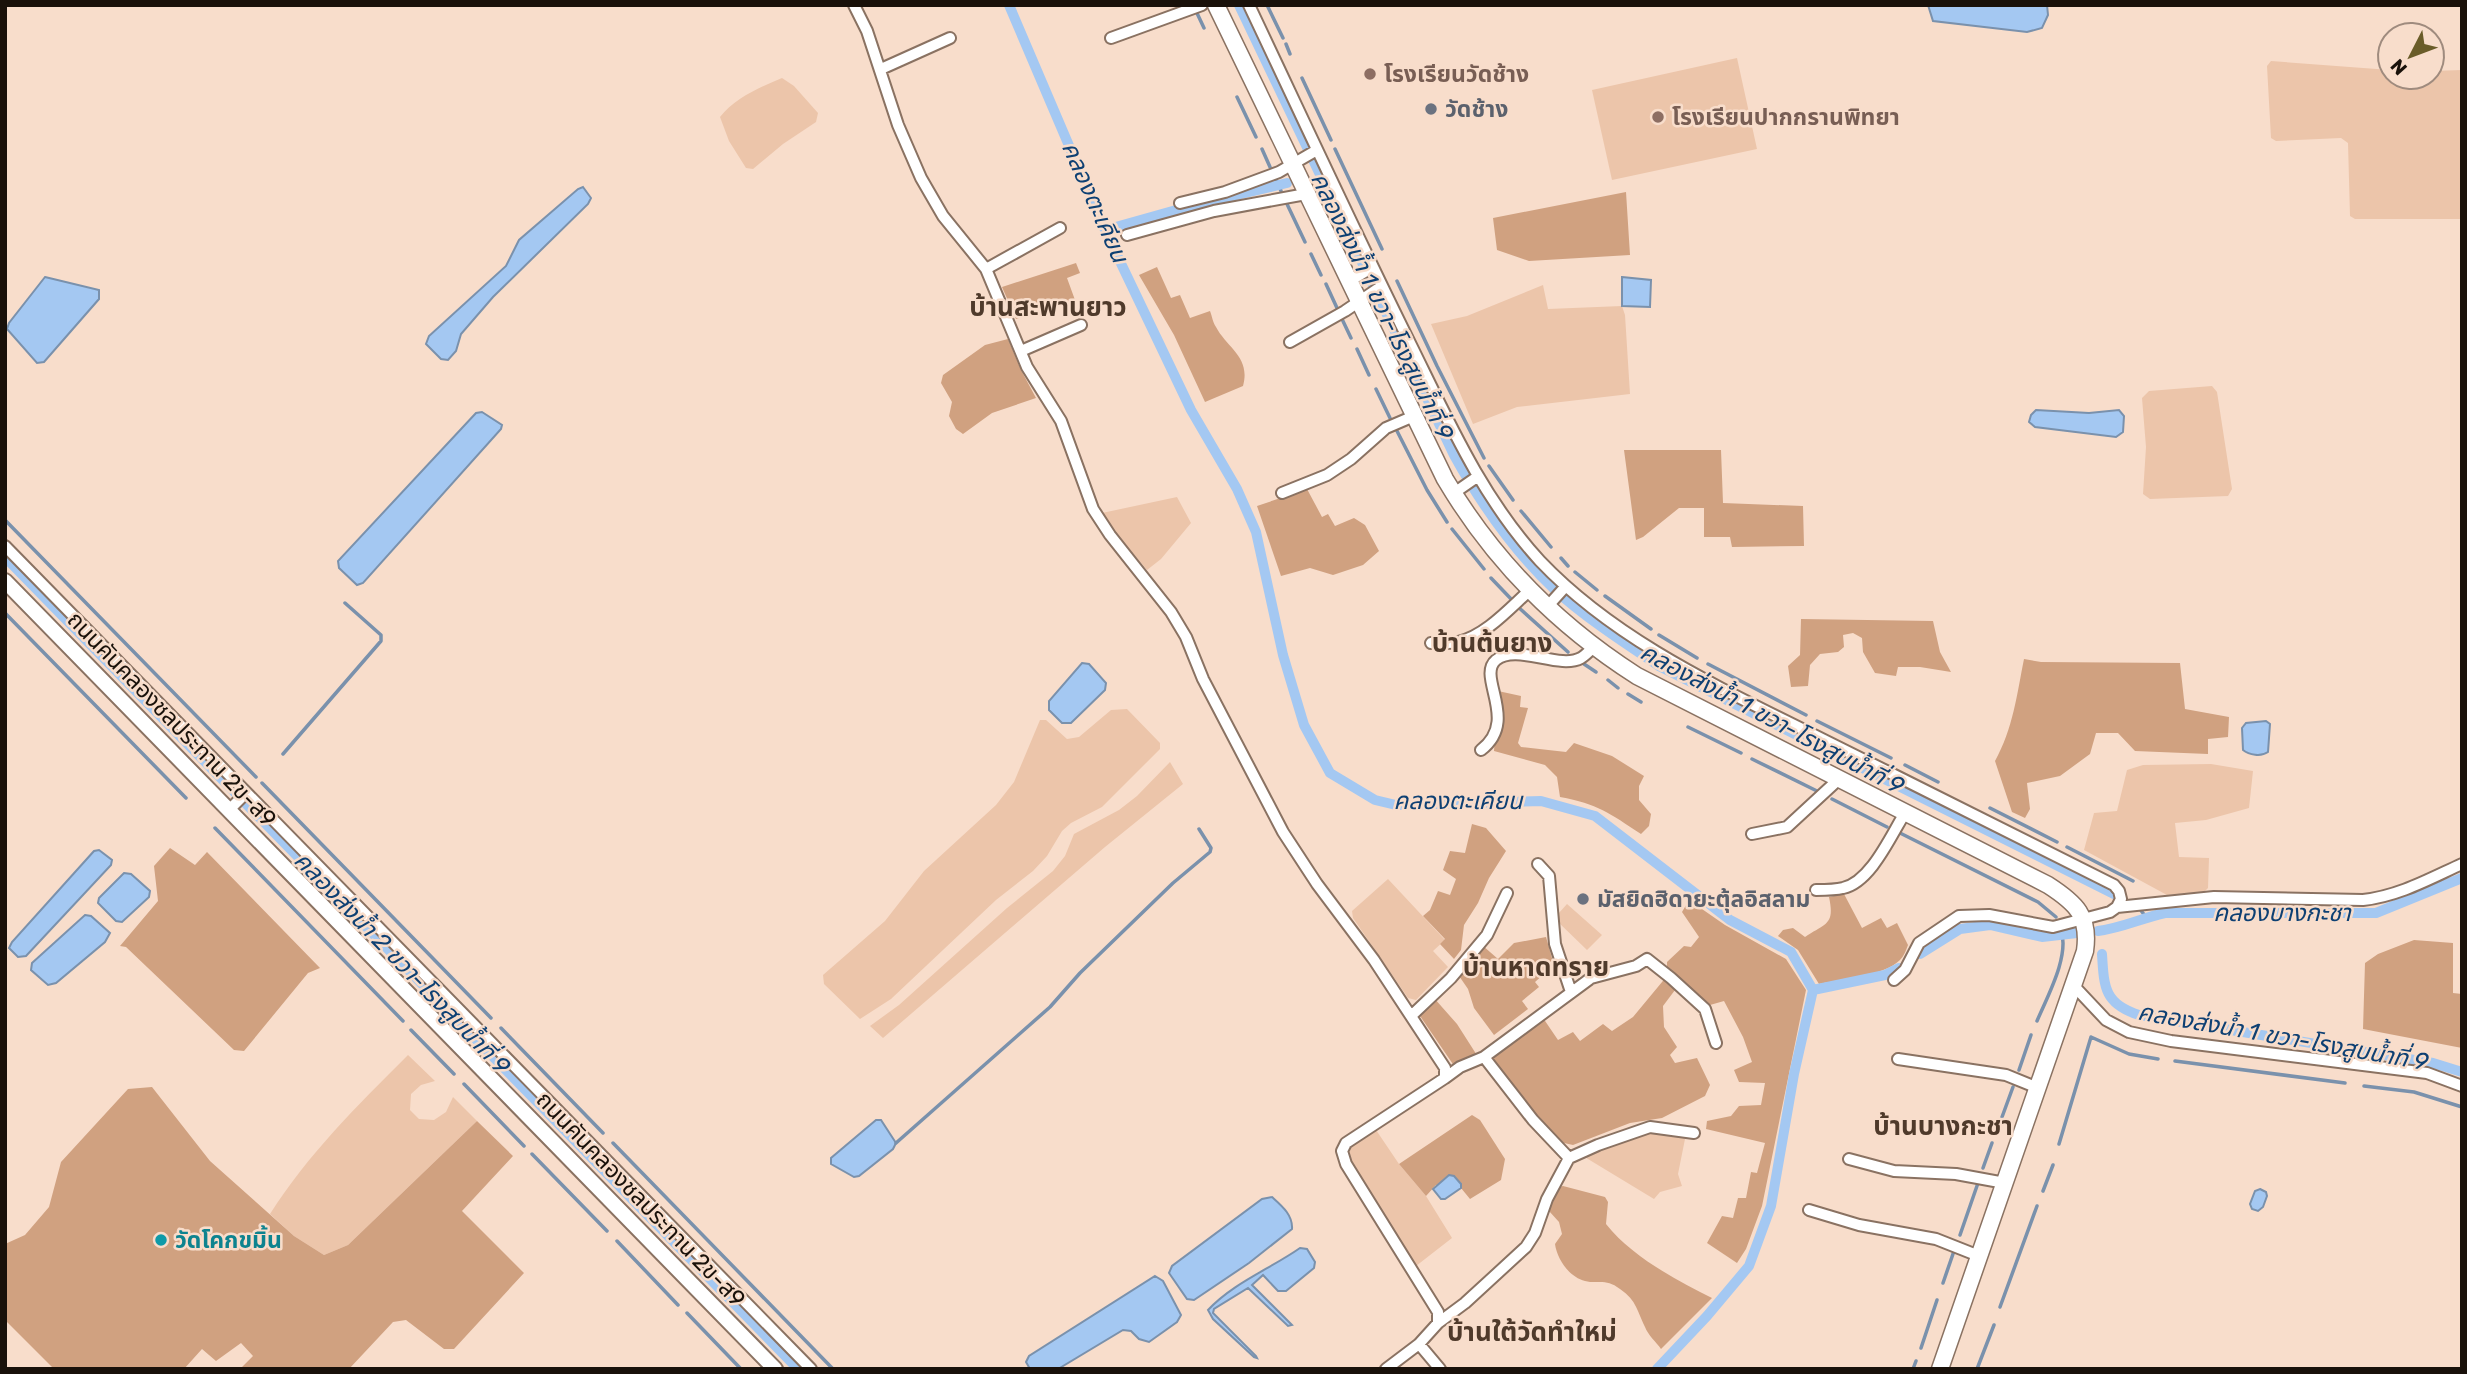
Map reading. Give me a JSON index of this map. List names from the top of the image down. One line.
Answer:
{"streets":{"street":["ถนนคันคลองชลประทาน 2ข-ส9"]},"districts":["บ้านสะพานยาว","บ้านต้นยาง","บ้านหาดทราย","บ้านบางกะชา","บ้านใต้วัดทำใหม่"],"water":["คลองตะเคียน","คลองส่งน้ำ 1 ขวา-โรงสูบน้ำที่ 9","คลองบางกะชา","คลองส่งน้ำ 2 ขวา-โรงสูบน้ำที่ 9"],"places":["โรงเรียนวัดช้าง","วัดช้าง","โรงเรียนปากกรานพิทยา","มัสยิดฮิดายะตุ้ลอิสลาม","วัดโคกขมิ้น"],"north":"bottom left"}
